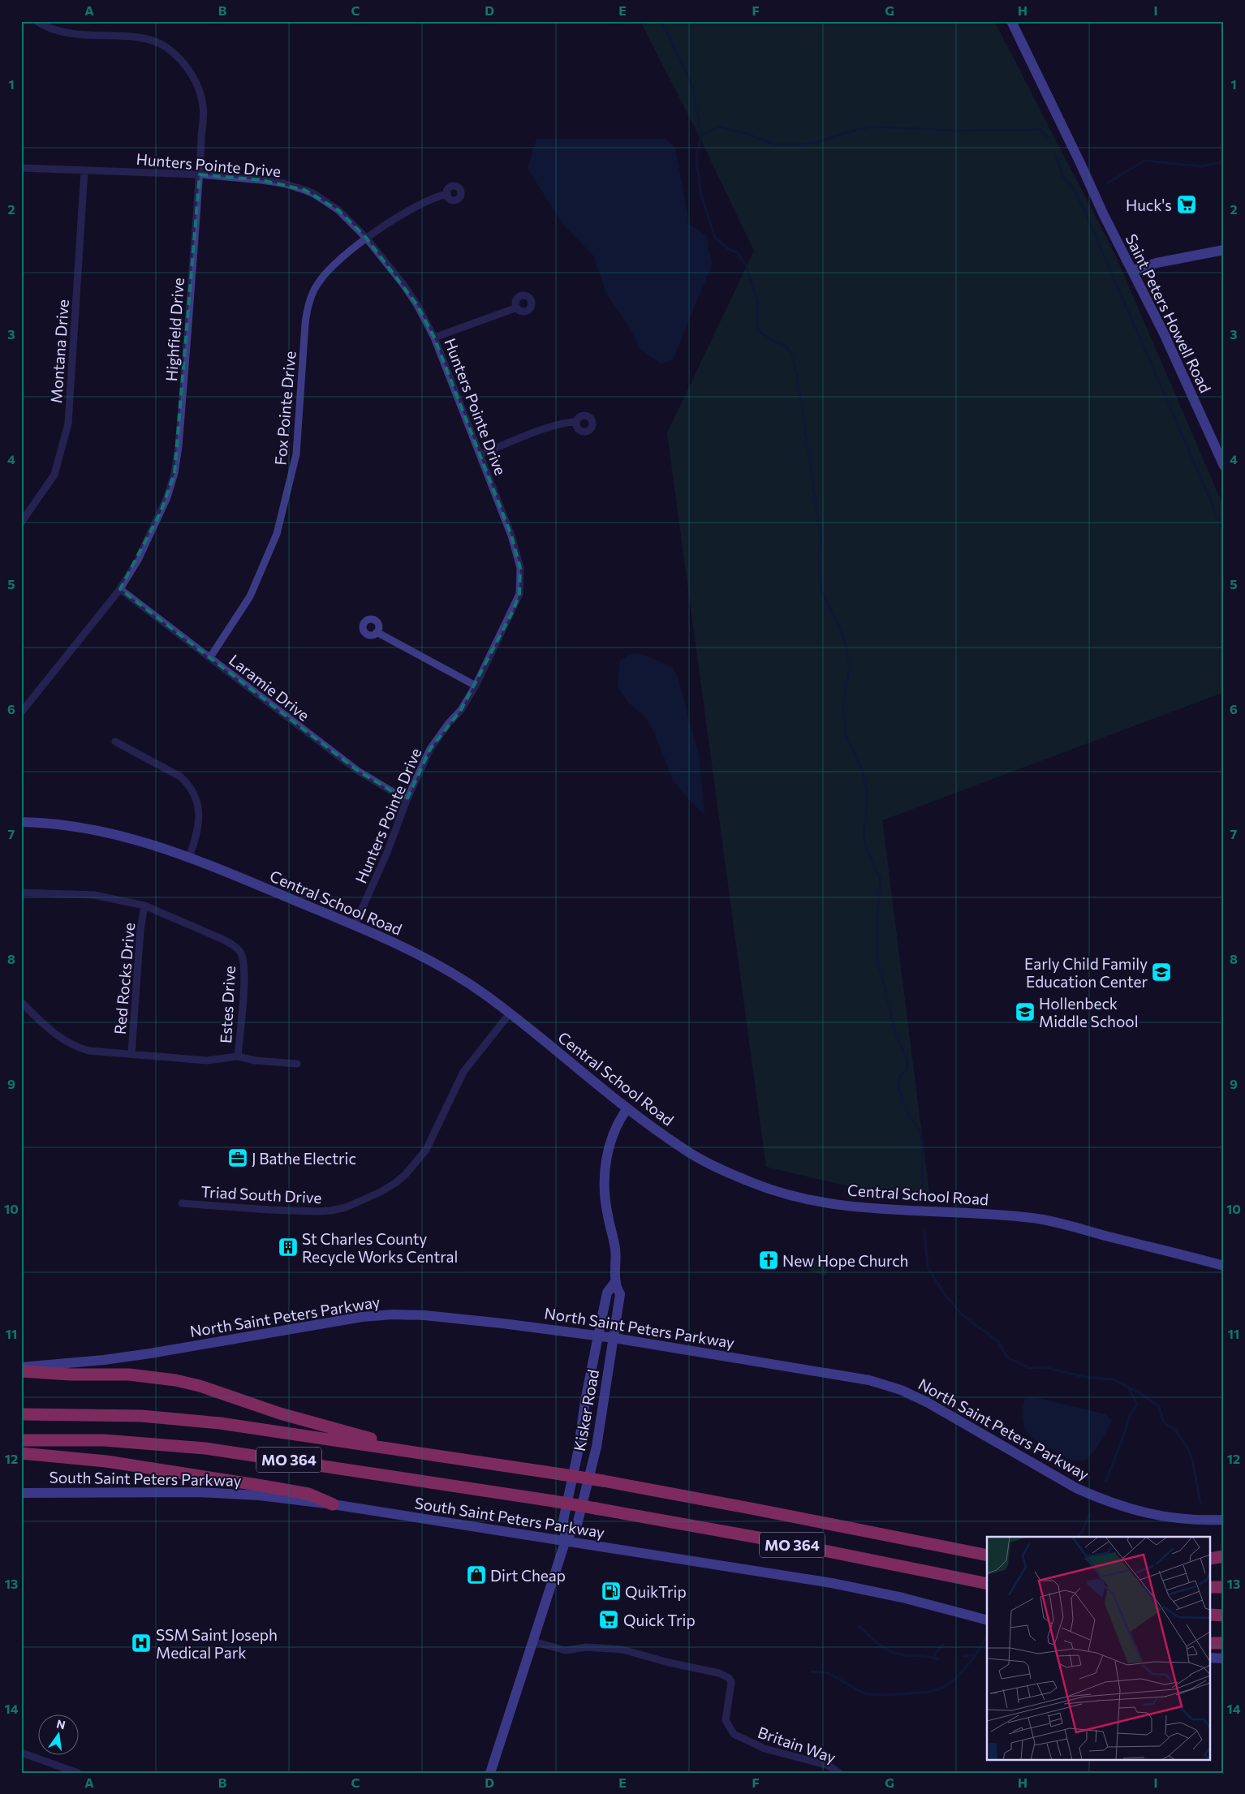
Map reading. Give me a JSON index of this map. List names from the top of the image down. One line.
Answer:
{"streets":{"highway":["MO 364"],"main road":["Saint Peters Howell Road","Central School Road","North Saint Peters Parkway","Kisker Road","South Saint Peters Parkway"],"street":["Hunters Pointe Drive","Highfield Drive","Montana Drive","Fox Pointe Drive","Laramie Drive","Red Rocks Drive","Estes Drive","Triad South Drive","Britain Way"]},"crossings":[["Hunters Pointe Drive","Highfield Drive"],["Hunters Pointe Drive","Montana Drive"],["Hunters Pointe Drive","Fox Pointe Drive"],["Hunters Pointe Drive","Laramie Drive"],["Hunters Pointe Drive","Central School Road"],["Highfield Drive","Laramie Drive"],["Fox Pointe Drive","Laramie Drive"],["Central School Road","Triad South Drive"],["Central School Road","Kisker Road"],["Red Rocks Drive","Estes Drive"],["North Saint Peters Parkway","Kisker Road"],["Kisker Road","South Saint Peters Parkway"],["Kisker Road","Britain Way"]],"places":{"supermarket":["Huck's","Quick Trip"],"school or university":["Early Child Family Education Center","Hollenbeck Middle School"],"office":["J Bathe Electric"],"building":["St Charles County Recycle Works Central"],"church":["New Hope Church"],"shop":["Dirt Cheap"],"fuel station":["QuikTrip"],"hospital":["SSM Saint Joseph Medical Park"]},"north":"top","grid":{"columns":["A","B","C","D","E","F","G","H","I"],"rows":["1","2","3","4","5","6","7","8","9","10","11","12","13","14"]}}
